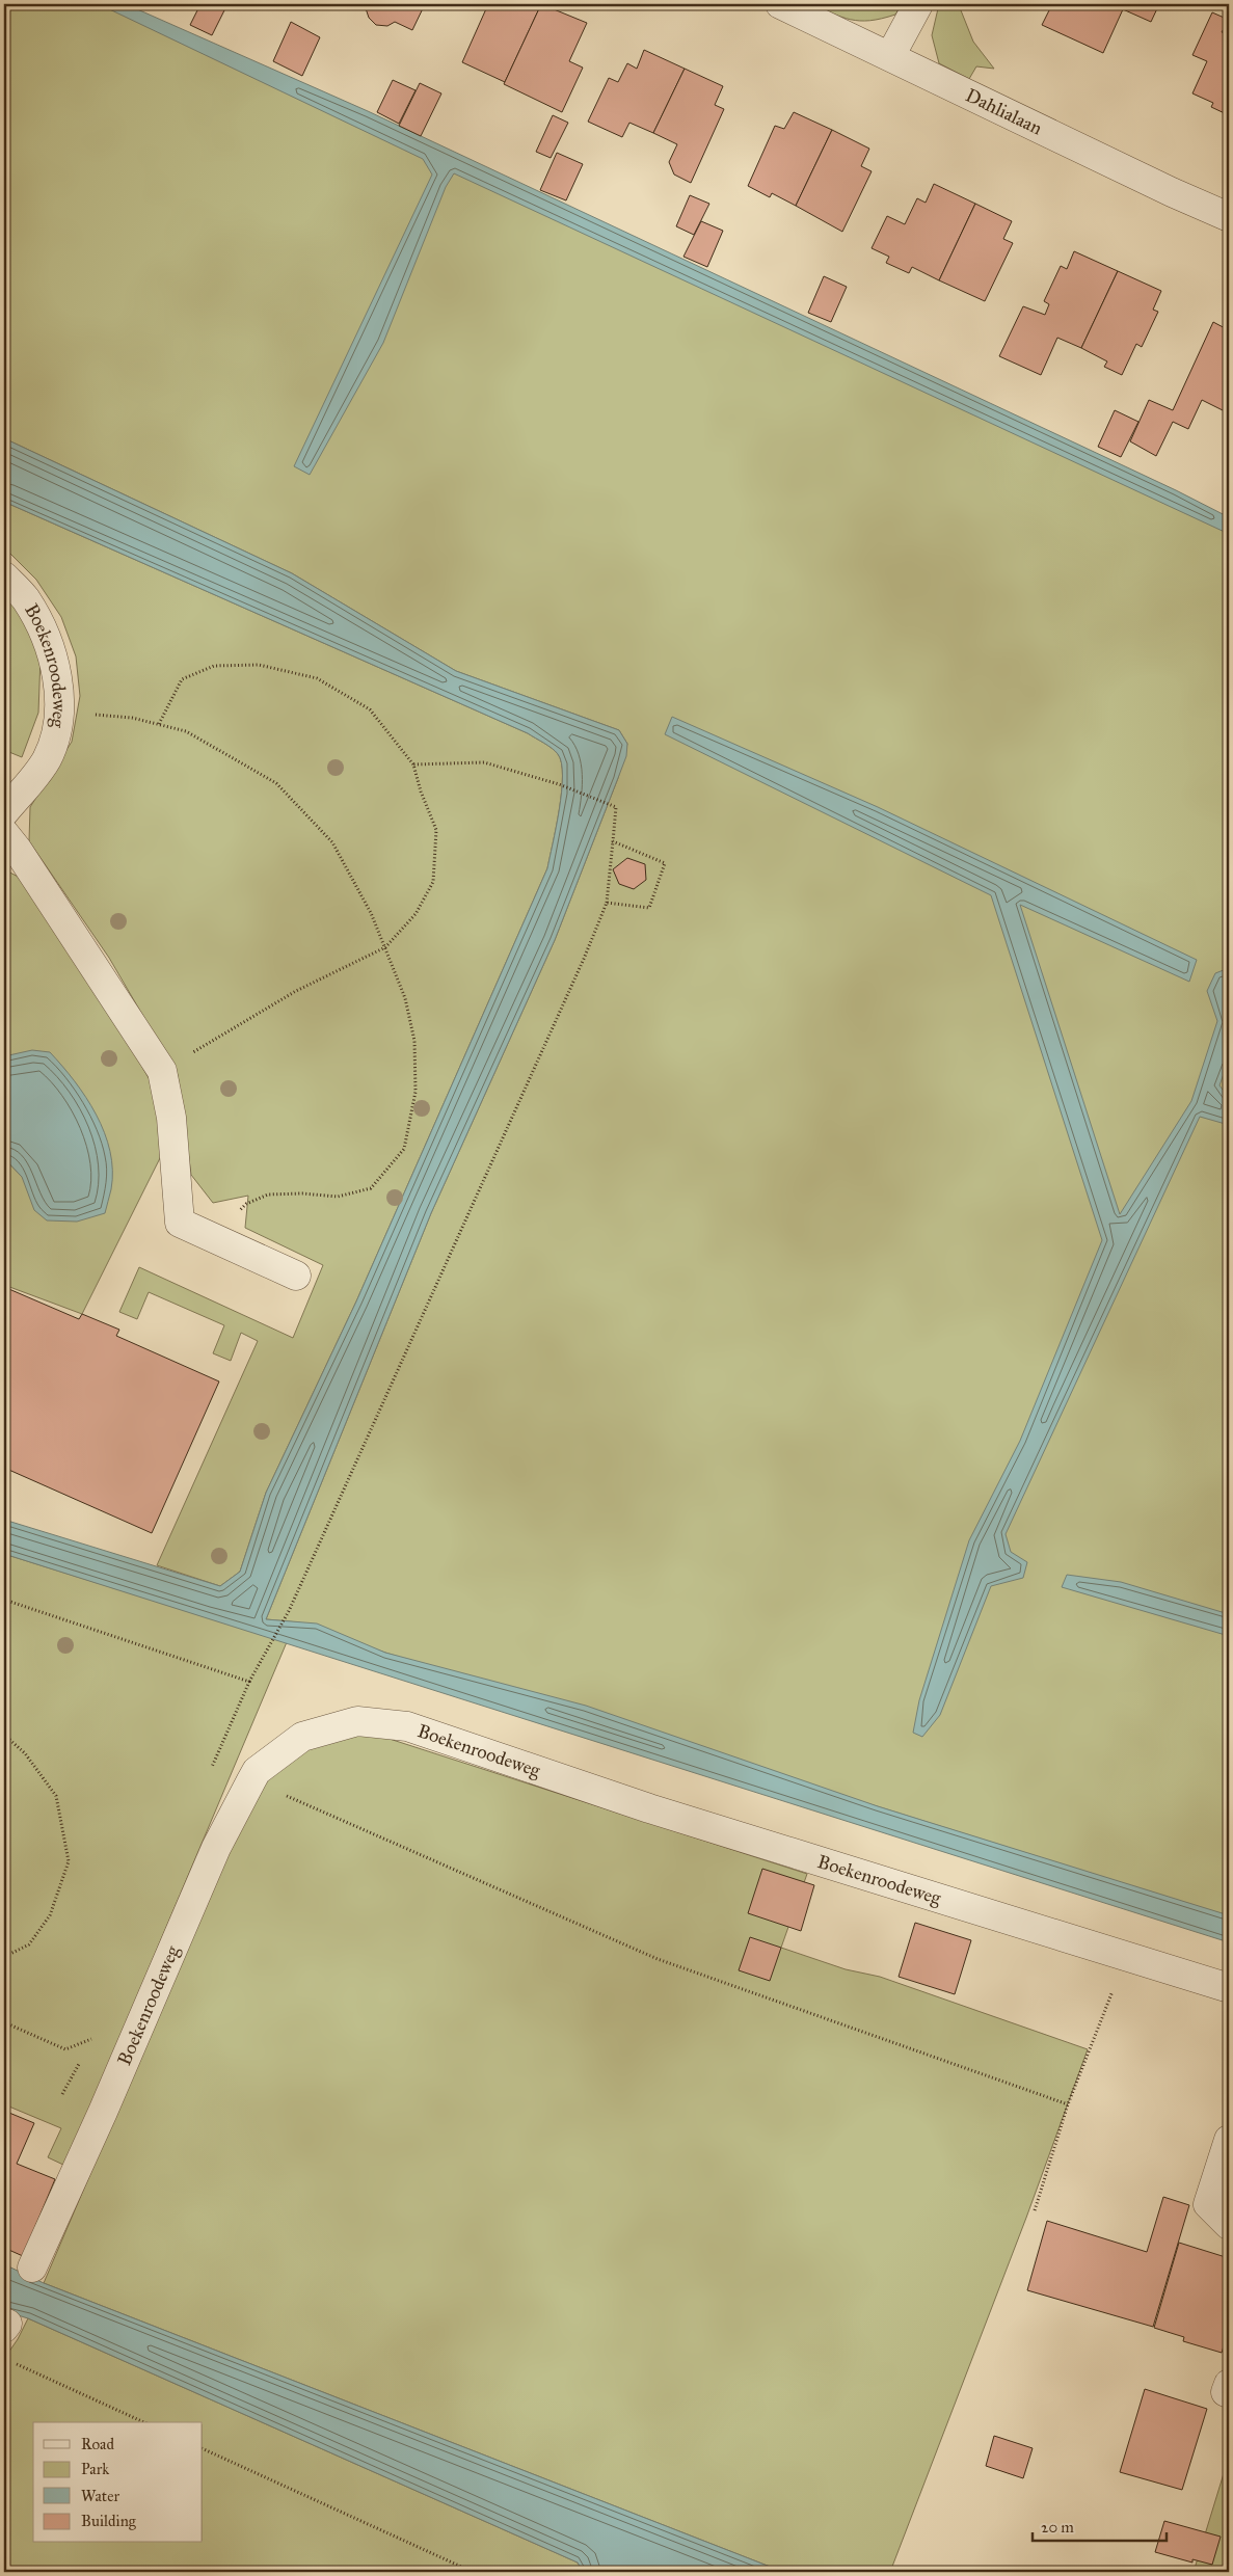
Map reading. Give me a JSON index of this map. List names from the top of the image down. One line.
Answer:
{"streets":{"street":["Dahlialaan","Boekenroodeweg"]},"legend":["Road","Park","Water","Building"],"scale_bar":"20 m"}
